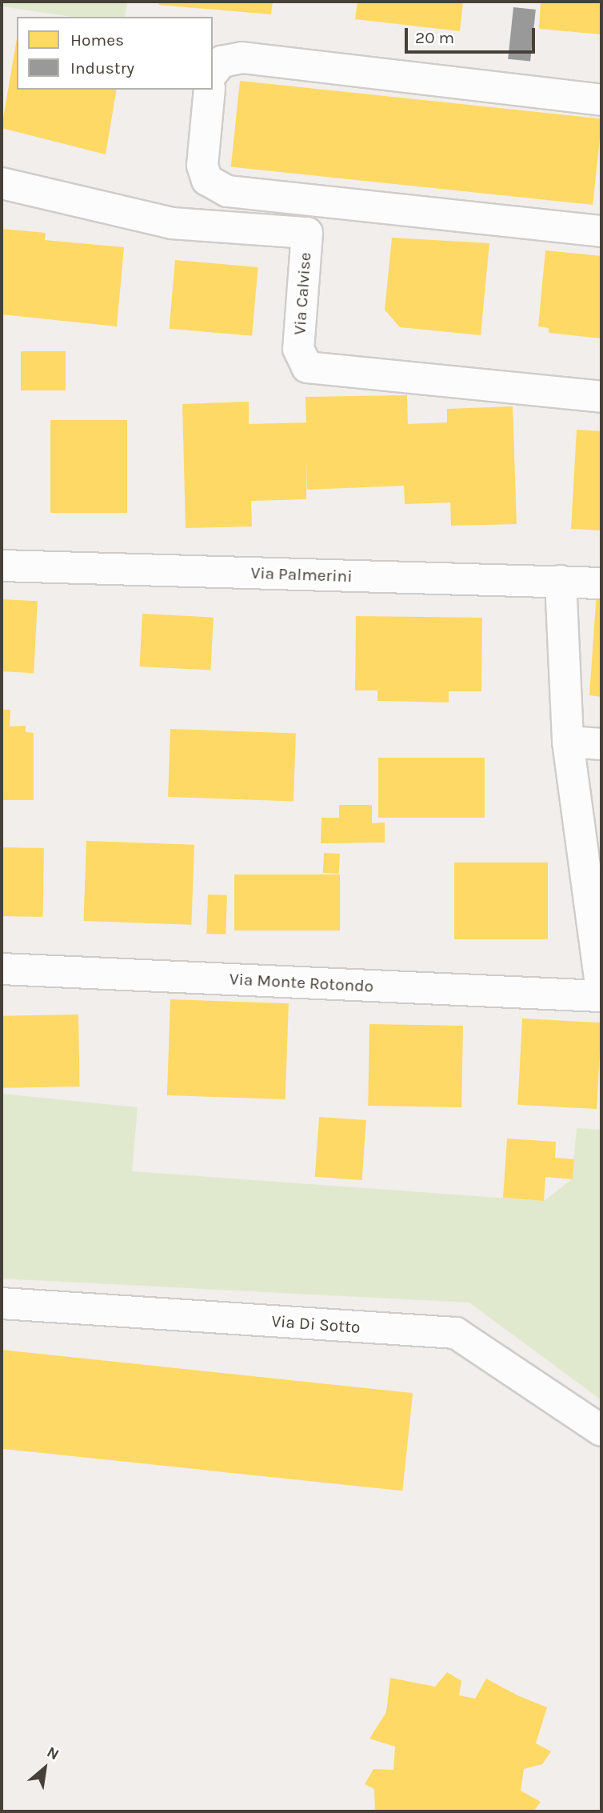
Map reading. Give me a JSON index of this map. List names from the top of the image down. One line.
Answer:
{"streets":{"street":["Via Calvise","Via Palmerini","Via Monte Rotondo","Via Di Sotto"]},"legend":["Homes","Industry"],"scale_bar":"20 m","north":"top right"}
